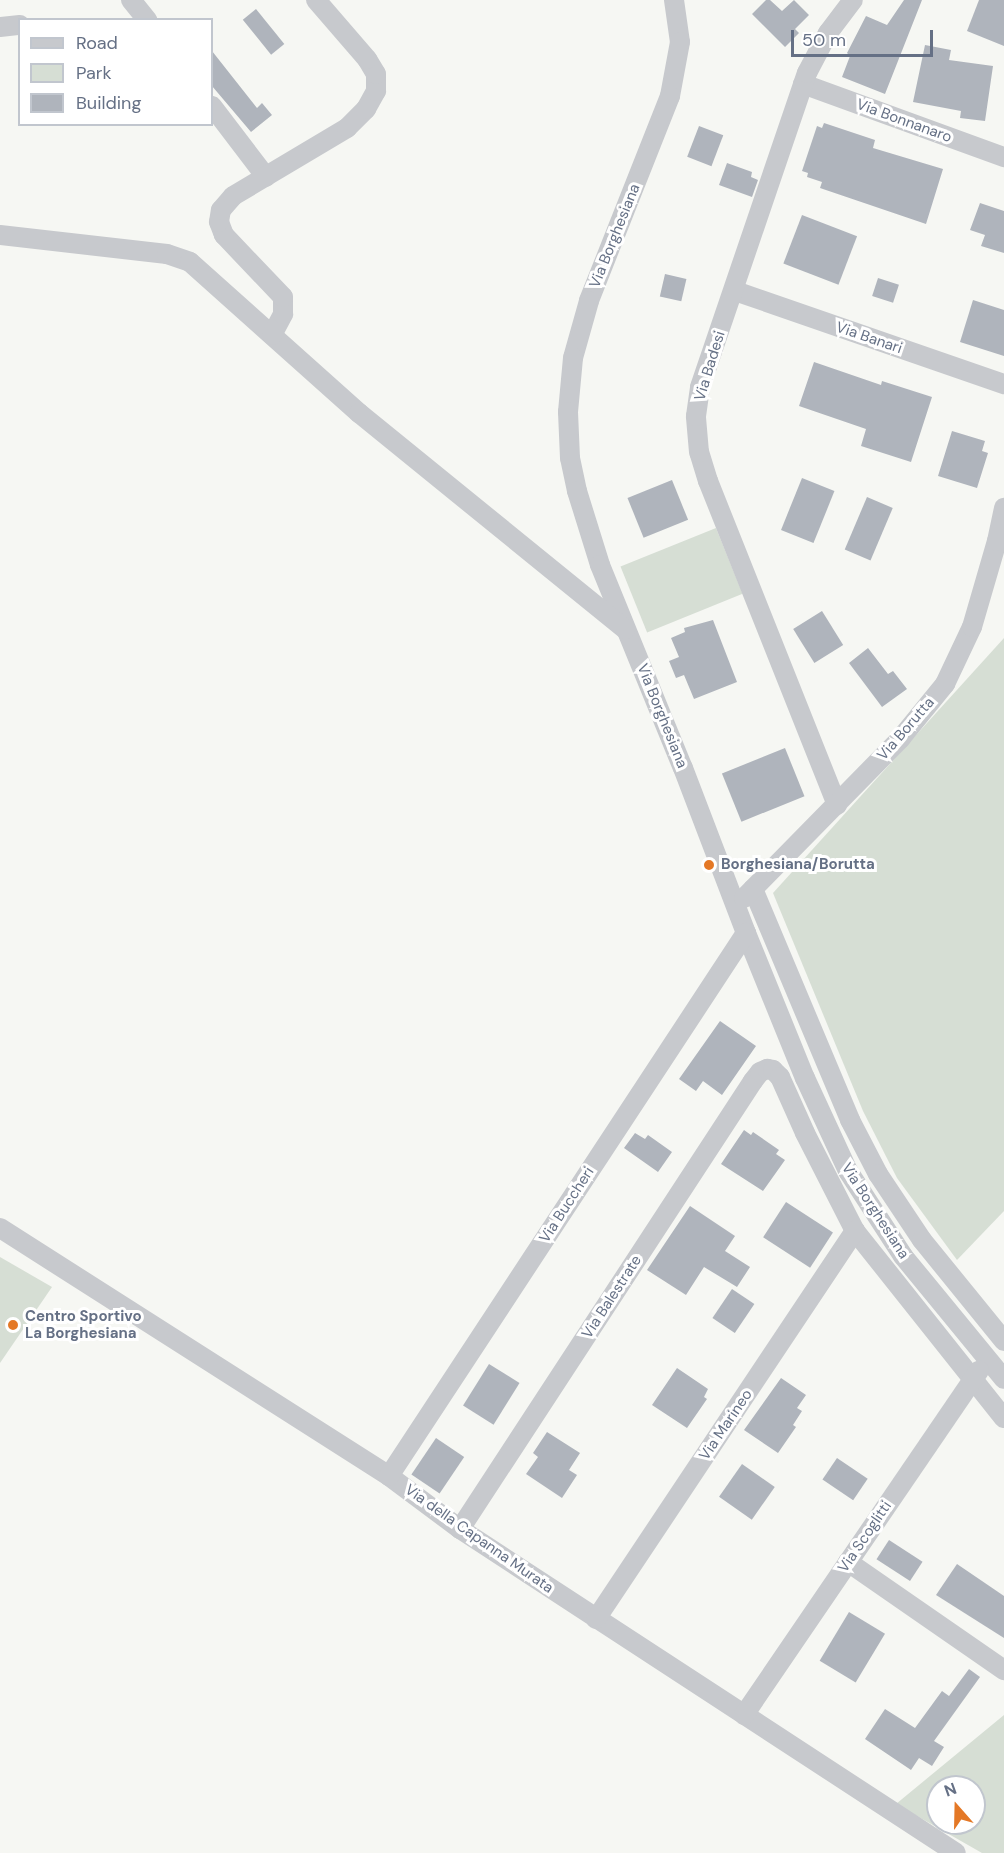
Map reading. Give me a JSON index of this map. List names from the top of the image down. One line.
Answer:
{"streets":{"street":["Via Bonnanaro","Via Borghesiana","Via Banari","Via Badesi","Via Borutta","Via Buccheri","Via Balestrate","Via Marineo","Via Scoglitti","Via della Capanna Murata"]},"crossings":[["Via Bonnanaro","Via Badesi"],["Via Borghesiana","Via Borutta"],["Via Borghesiana","Via Buccheri"],["Via Borghesiana","Via Balestrate"],["Via Borghesiana","Via Marineo"],["Via Borghesiana","Via Scoglitti"],["Via Banari","Via Badesi"],["Via Badesi","Via Borutta"],["Via Buccheri","Via della Capanna Murata"],["Via Balestrate","Via della Capanna Murata"],["Via Marineo","Via della Capanna Murata"],["Via Scoglitti","Via della Capanna Murata"]],"places":["Borghesiana/Borutta","Centro Sportivo La Borghesiana"],"legend":["Road","Park","Building"],"scale_bar":"50 m","north":"top"}
